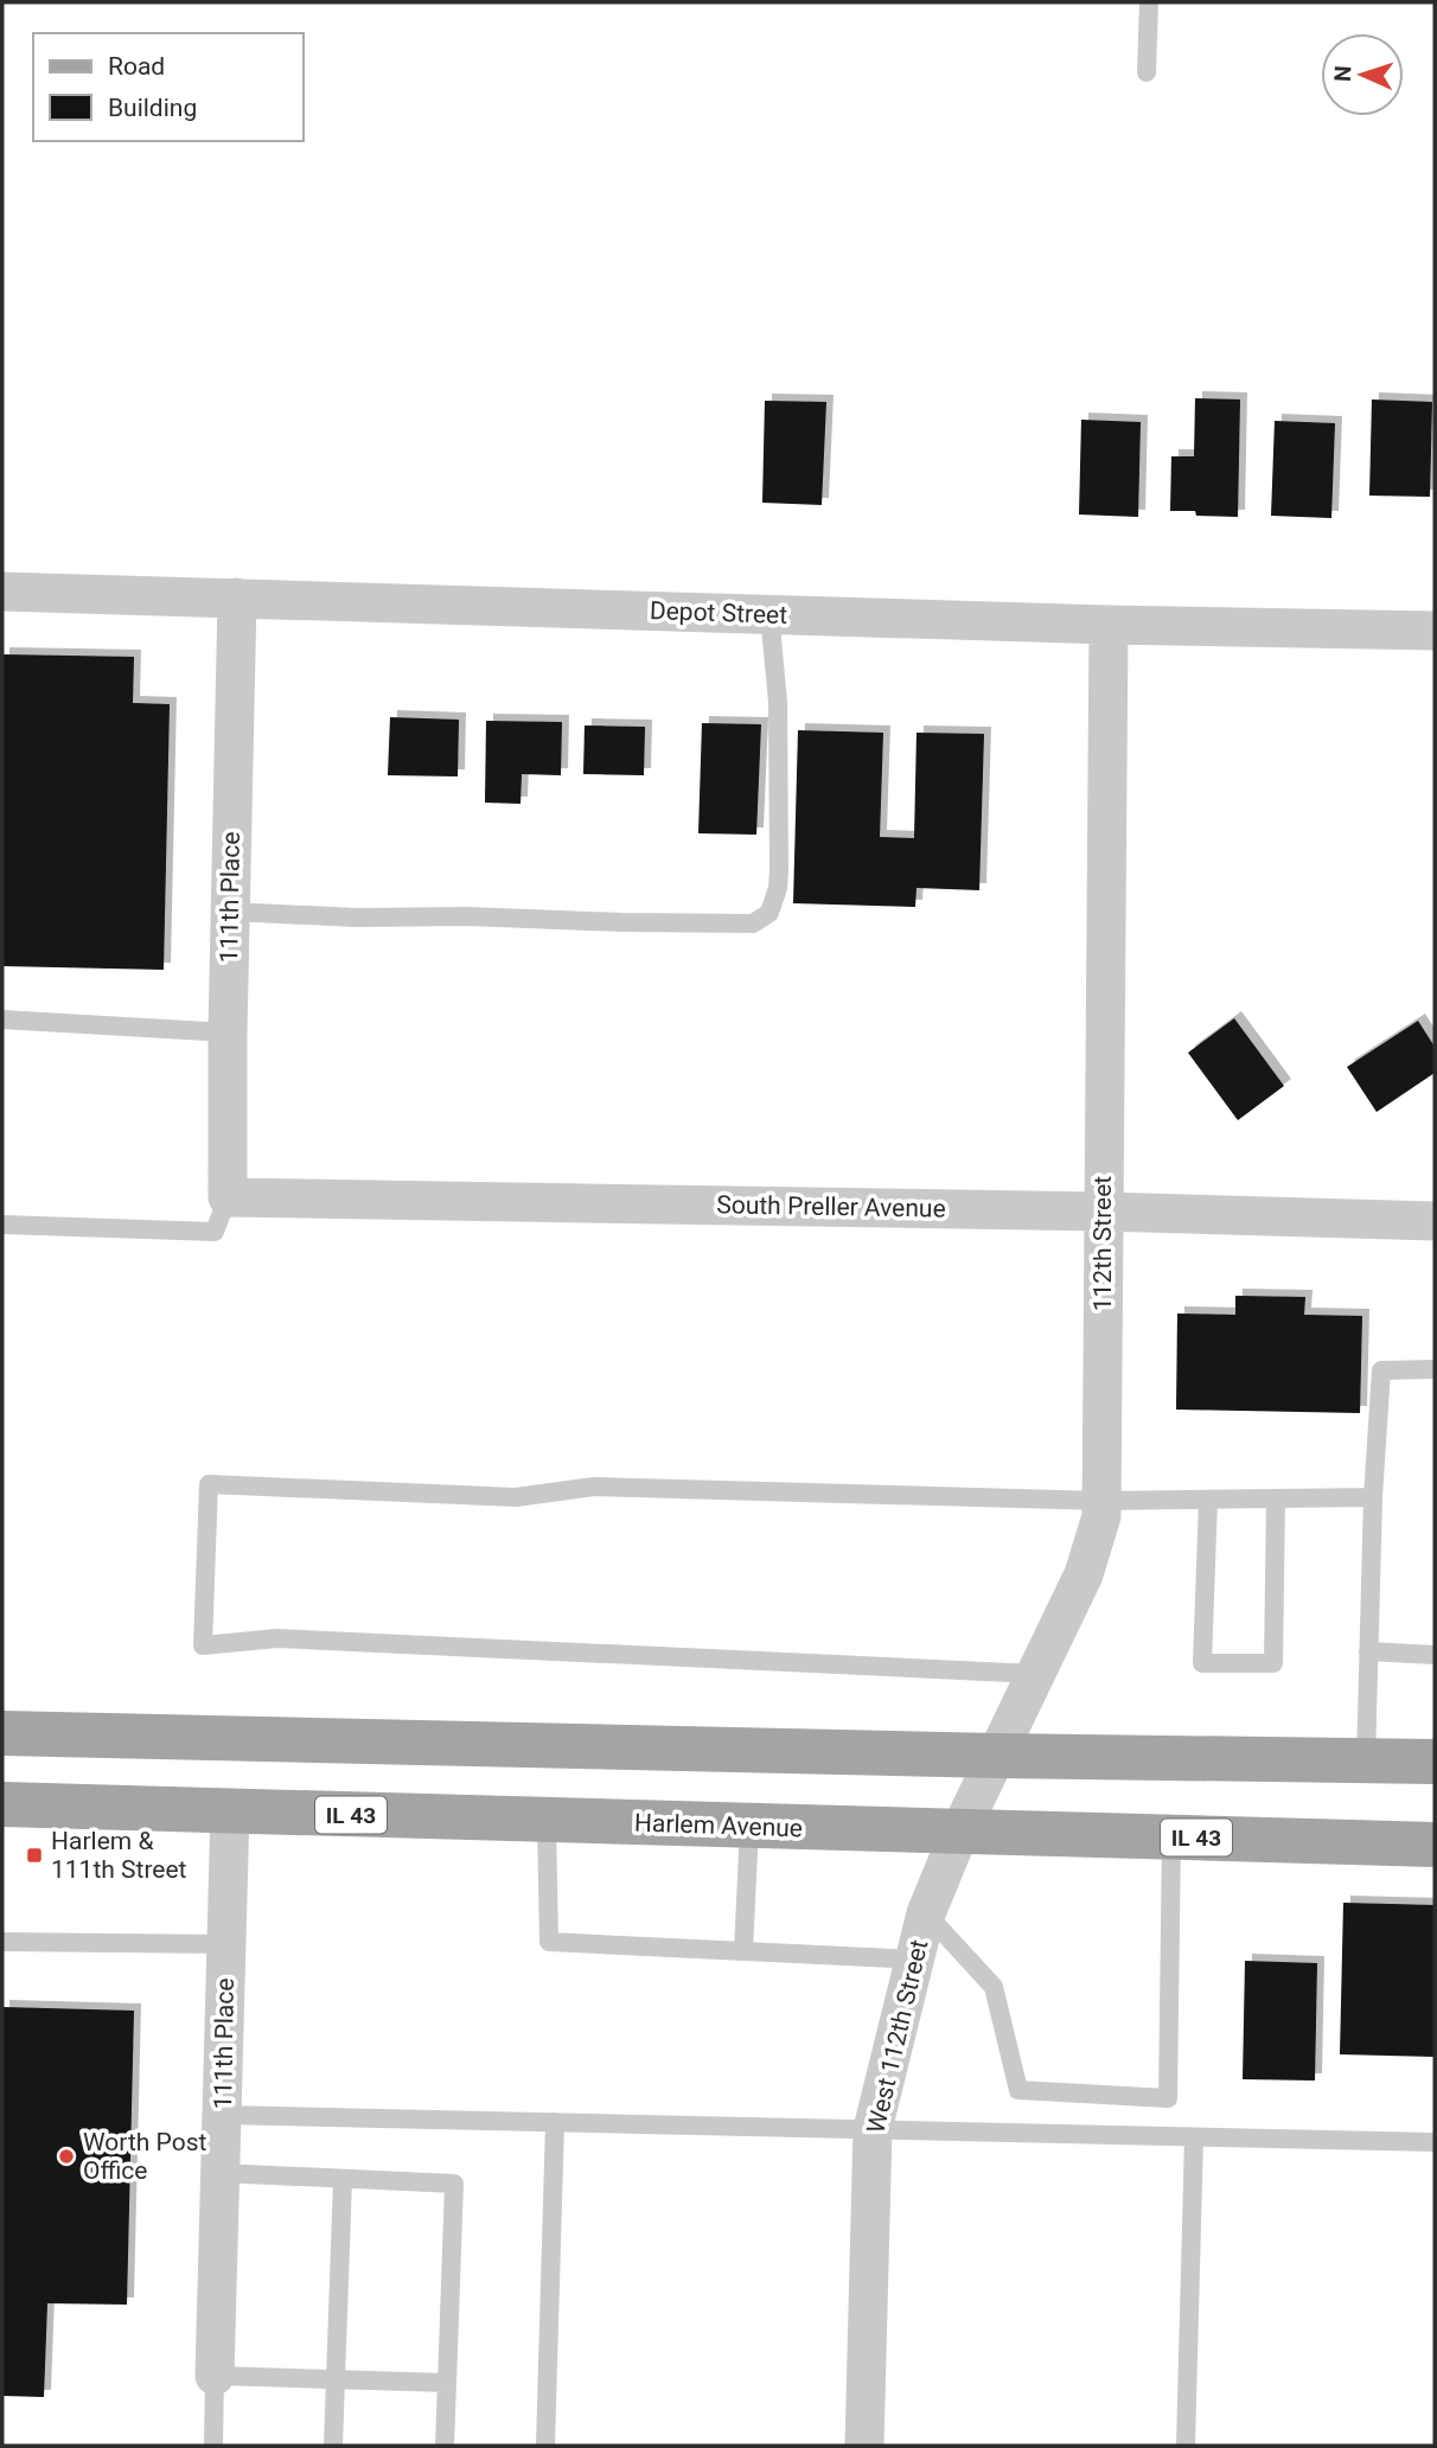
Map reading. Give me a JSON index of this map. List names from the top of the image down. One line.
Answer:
{"streets":{"main road":["IL 43","Harlem Avenue"],"street":["Depot Street","111th Place","South Preller Avenue","112th Street","West 112th Street"]},"crossings":[["Depot Street","111th Place"],["Depot Street","112th Street"],["111th Place","South Preller Avenue"],["111th Place","Harlem Avenue"],["South Preller Avenue","112th Street"],["112th Street","Harlem Avenue"],["112th Street","West 112th Street"],["Harlem Avenue","West 112th Street"]],"places":{"transit":["Harlem & 111th Street"],"other":["Worth Post Office"]},"legend":["Road","Building"],"north":"left"}
